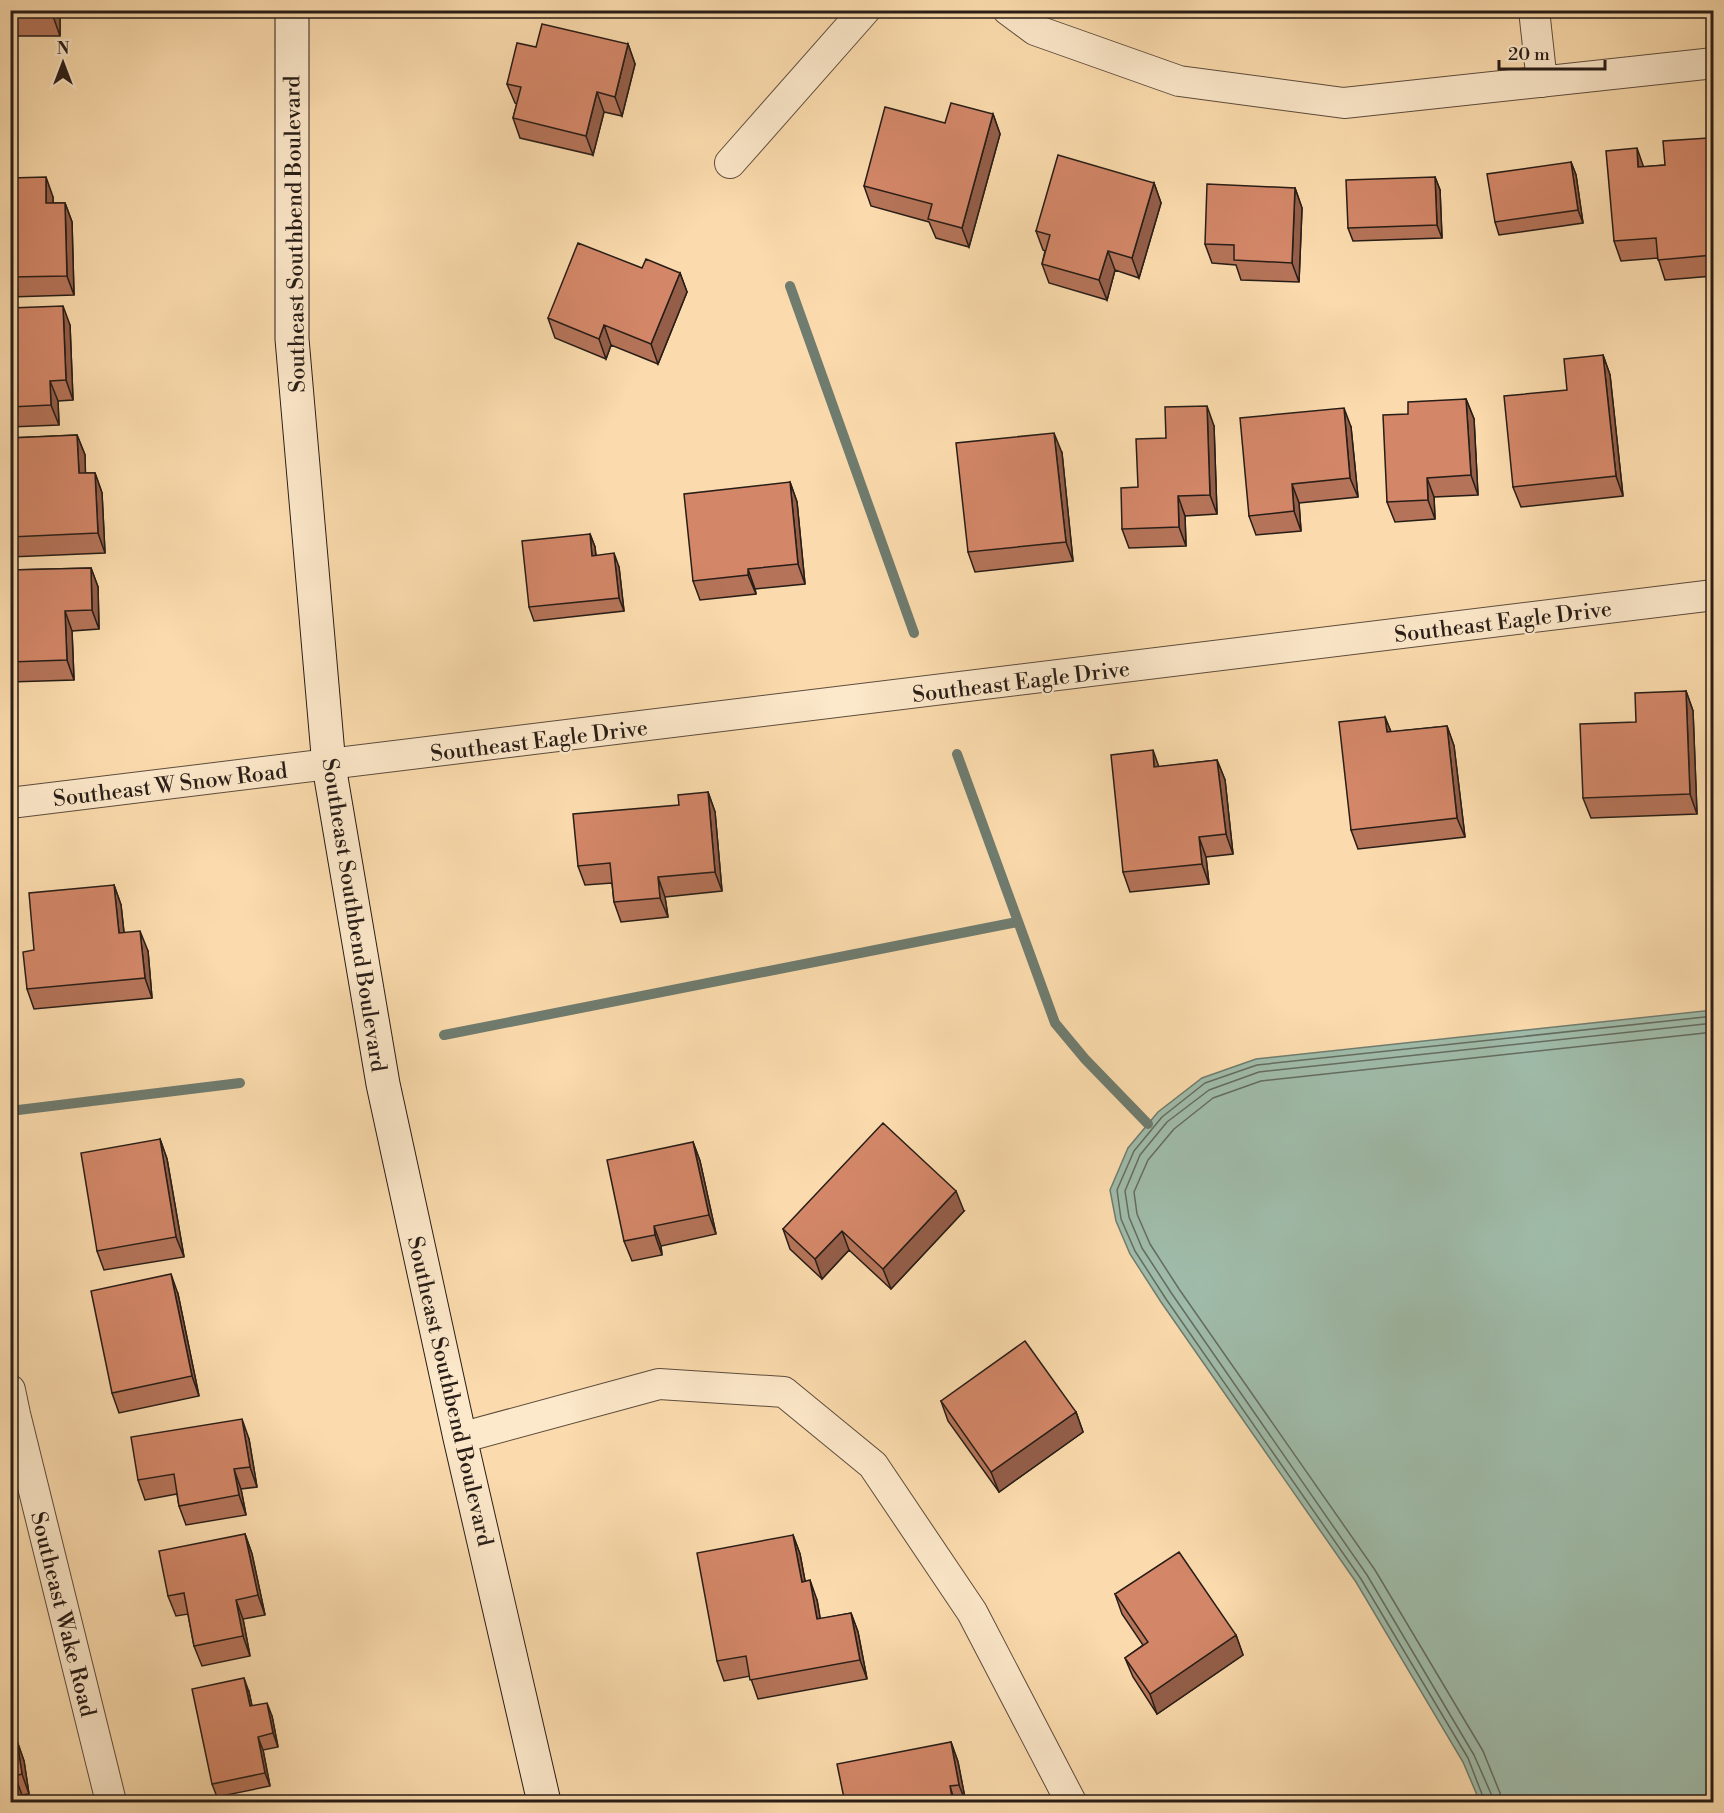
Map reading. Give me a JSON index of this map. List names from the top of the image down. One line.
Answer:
{"streets":{"street":["Southeast Southbend Boulevard","Southeast Eagle Drive","Southeast W Snow Road","Southeast Wake Road"]},"crossings":[["Southeast Southbend Boulevard","Southeast Eagle Drive"],["Southeast Southbend Boulevard","Southeast W Snow Road"],["Southeast Eagle Drive","Southeast W Snow Road"]],"scale_bar":"20 m","north":"top"}
